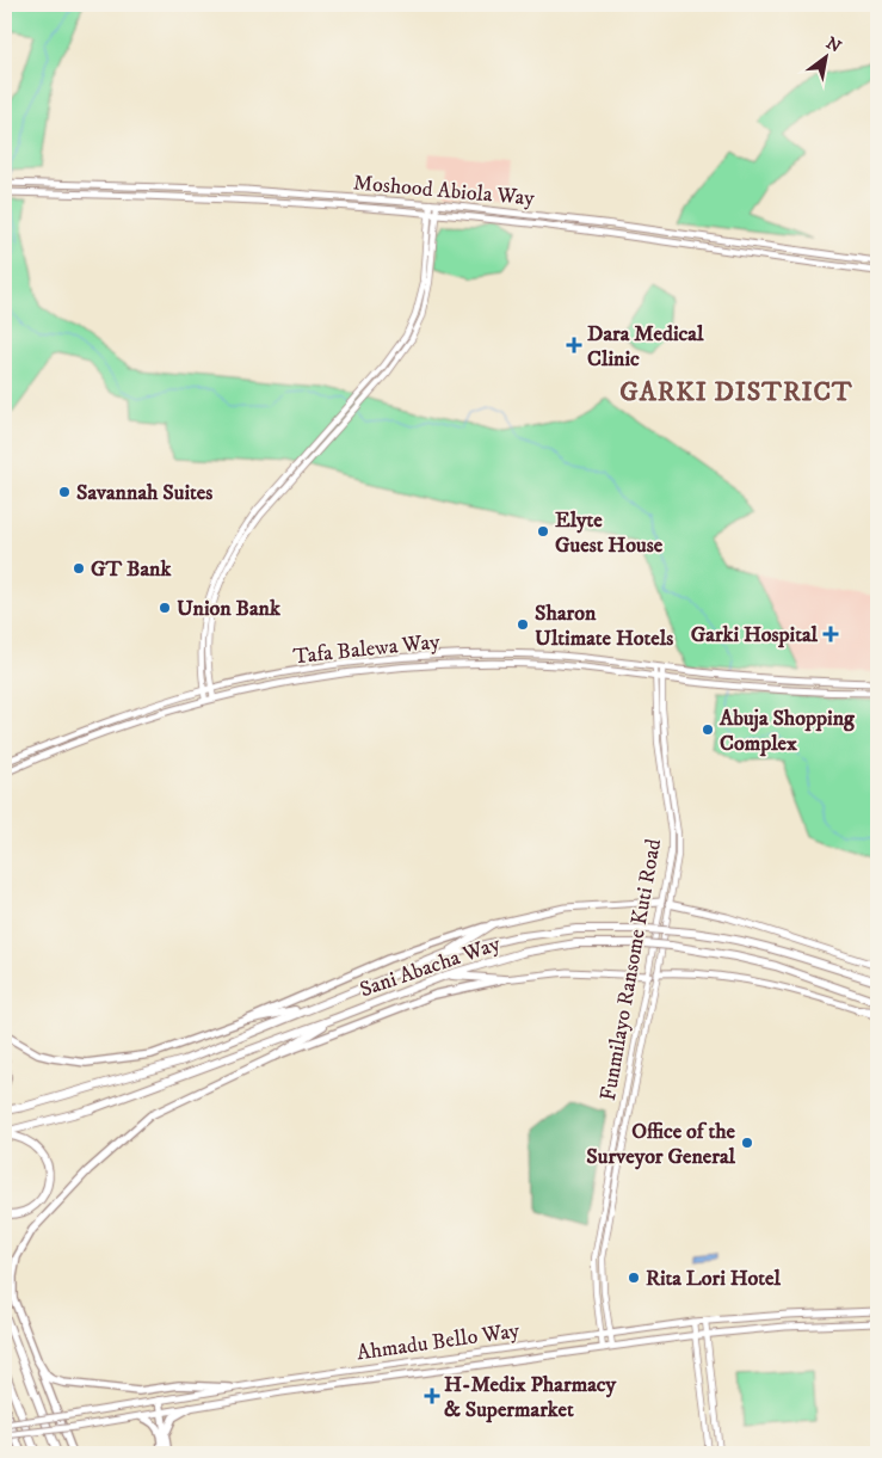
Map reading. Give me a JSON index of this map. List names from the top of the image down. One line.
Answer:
{"streets":{"highway":["Sani Abacha Way"],"main road":["Moshood Abiola Way","Tafa Balewa Way","Ahmadu Bello Way"],"street":["Funmilayo Ransome Kuti Road"]},"crossings":[["Tafa Balewa Way","Funmilayo Ransome Kuti Road"],["Sani Abacha Way","Funmilayo Ransome Kuti Road"],["Funmilayo Ransome Kuti Road","Ahmadu Bello Way"]],"districts":["GARKI DISTRICT"],"places":{"health":["Dara Medical Clinic","Garki Hospital","H-Medix Pharmacy & Supermarket"],"other":["Savannah Suites","Elyte Guest House","GT Bank","Union Bank","Sharon Ultimate Hotels","Abuja Shopping Complex","Office of the Surveyor General","Rita Lori Hotel"]},"north":"top right"}
